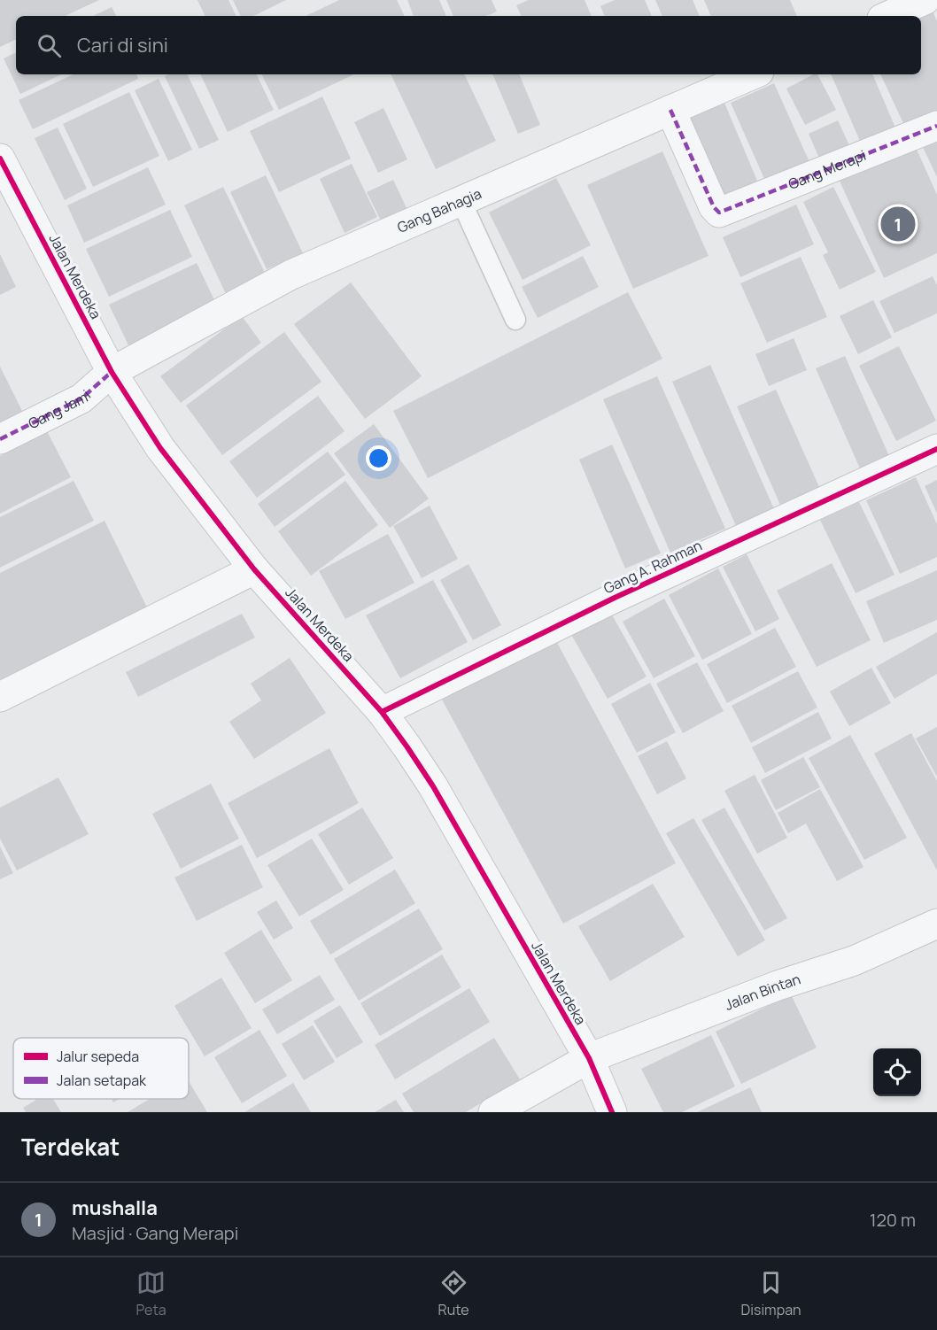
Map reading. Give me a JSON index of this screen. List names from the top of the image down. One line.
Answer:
{"streets":{"street":["Gang Merapi","Gang Bahagia","Jalan Merdeka","Gang Jami","Gang A. Rahman","Jalan Bintan"]},"crossings":[["Gang Merapi","Gang Bahagia"],["Gang Bahagia","Jalan Merdeka"],["Gang Bahagia","Gang Jami"],["Jalan Merdeka","Gang Jami"],["Jalan Merdeka","Gang A. Rahman"],["Jalan Merdeka","Jalan Bintan"]],"legend":["Jalur sepeda","Jalan setapak"],"page":{"search":"Cari di sini","pins":"1","heading":"Terdekat","list":[{"mark":"1","name":"mushalla","note":"Masjid · Gang Merapi","value":"120 m"}],"nav":["Peta","Rute","Disimpan"]}}
